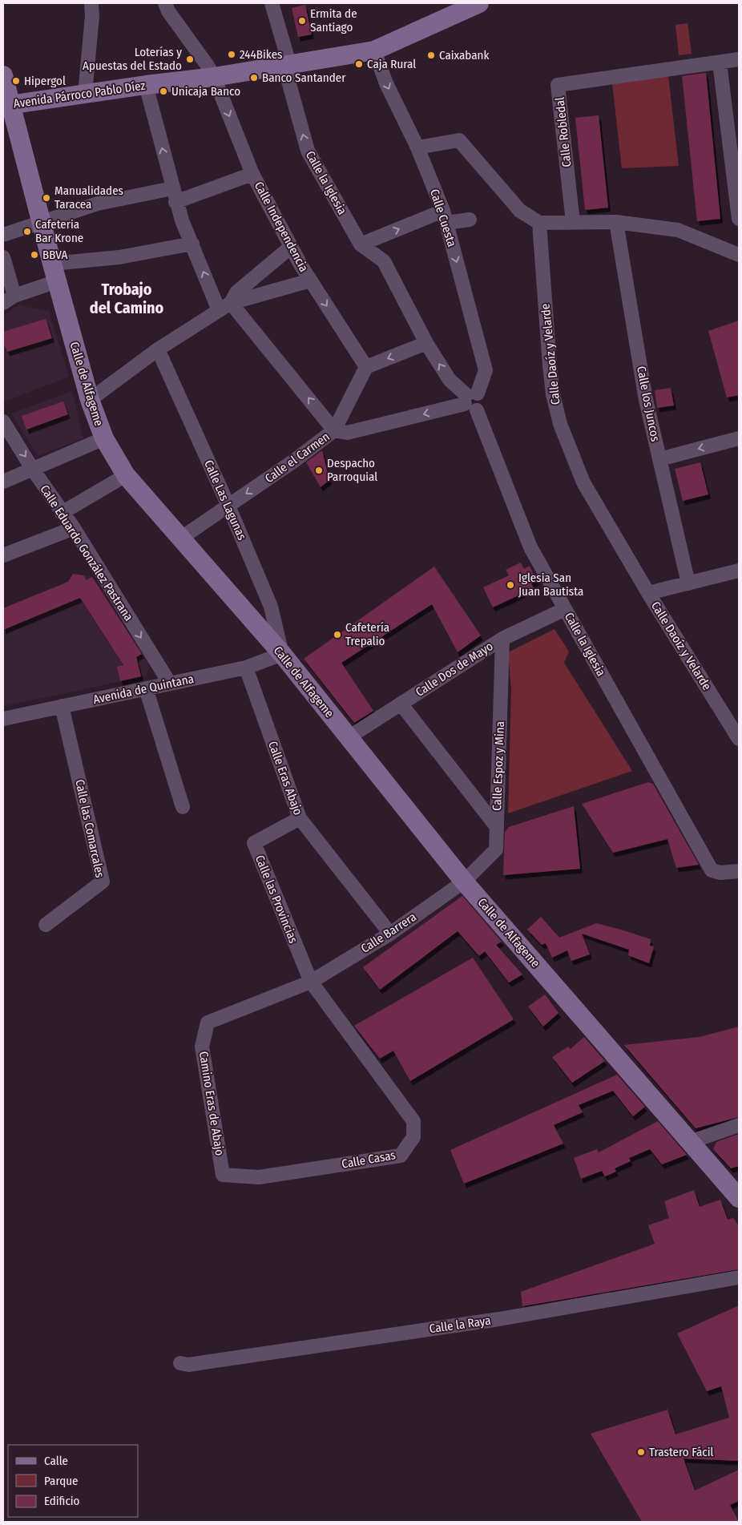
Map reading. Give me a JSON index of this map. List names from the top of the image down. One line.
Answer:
{"streets":{"street":["Avenida Párroco Pablo Díez","Calle Robledal","Calle la Iglesia","Calle Cuesta","Calle Independencia","Calle Daoíz y Velarde","Calle de Alfageme","Calle los Juncos","Calle el Carmen","Calle Las Lagunas","Calle Eduardo González Pastrana","Calle Dos de Mayo","Avenida de Quintana","Calle Espoz y Mina","Calle Eras Abajo","Calle las Comarcales","Calle las Provincias","Calle Barrera","Camino Eras de Abajo","Calle Casas","Calle la Raya"]},"crossings":[["Avenida Párroco Pablo Díez","Calle la Iglesia"],["Avenida Párroco Pablo Díez","Calle Cuesta"],["Avenida Párroco Pablo Díez","Calle Independencia"],["Avenida Párroco Pablo Díez","Calle de Alfageme"],["Calle la Iglesia","Calle Cuesta"],["Calle la Iglesia","Calle el Carmen"],["Calle la Iglesia","Calle Dos de Mayo"],["Calle Cuesta","Calle el Carmen"],["Calle de Alfageme","Calle el Carmen"],["Calle de Alfageme","Calle Las Lagunas"],["Calle de Alfageme","Calle Dos de Mayo"],["Calle de Alfageme","Avenida de Quintana"],["Calle de Alfageme","Calle Espoz y Mina"],["Calle de Alfageme","Calle Barrera"],["Calle el Carmen","Calle Las Lagunas"],["Calle Las Lagunas","Avenida de Quintana"],["Calle Eduardo González Pastrana","Avenida de Quintana"],["Calle Dos de Mayo","Calle Espoz y Mina"],["Avenida de Quintana","Calle Eras Abajo"],["Avenida de Quintana","Calle las Comarcales"],["Calle Espoz y Mina","Calle Barrera"],["Calle Eras Abajo","Calle las Provincias"],["Calle Eras Abajo","Calle Barrera"],["Calle las Provincias","Calle Barrera"],["Calle las Provincias","Camino Eras de Abajo"],["Calle las Provincias","Calle Casas"],["Calle Barrera","Camino Eras de Abajo"],["Calle Barrera","Calle Casas"],["Camino Eras de Abajo","Calle Casas"]],"one_way":["Calle Cuesta","Calle el Carmen","Calle Eduardo González Pastrana"],"districts":["Trobajo del Camino"],"places":["Ermita de Santiago","244Bikes","Caixabank","Loterías y Apuestas del Estado","Caja Rural","Banco Santander","Hipergol","Unicaja Banco","Manualidades Taracea","Cafeteria Bar Krone","BBVA","Despacho Parroquial","Iglesia San Juan Bautista","Cafetería Trepalio","Trastero Fácil"],"legend":["Calle","Parque","Edificio"]}
